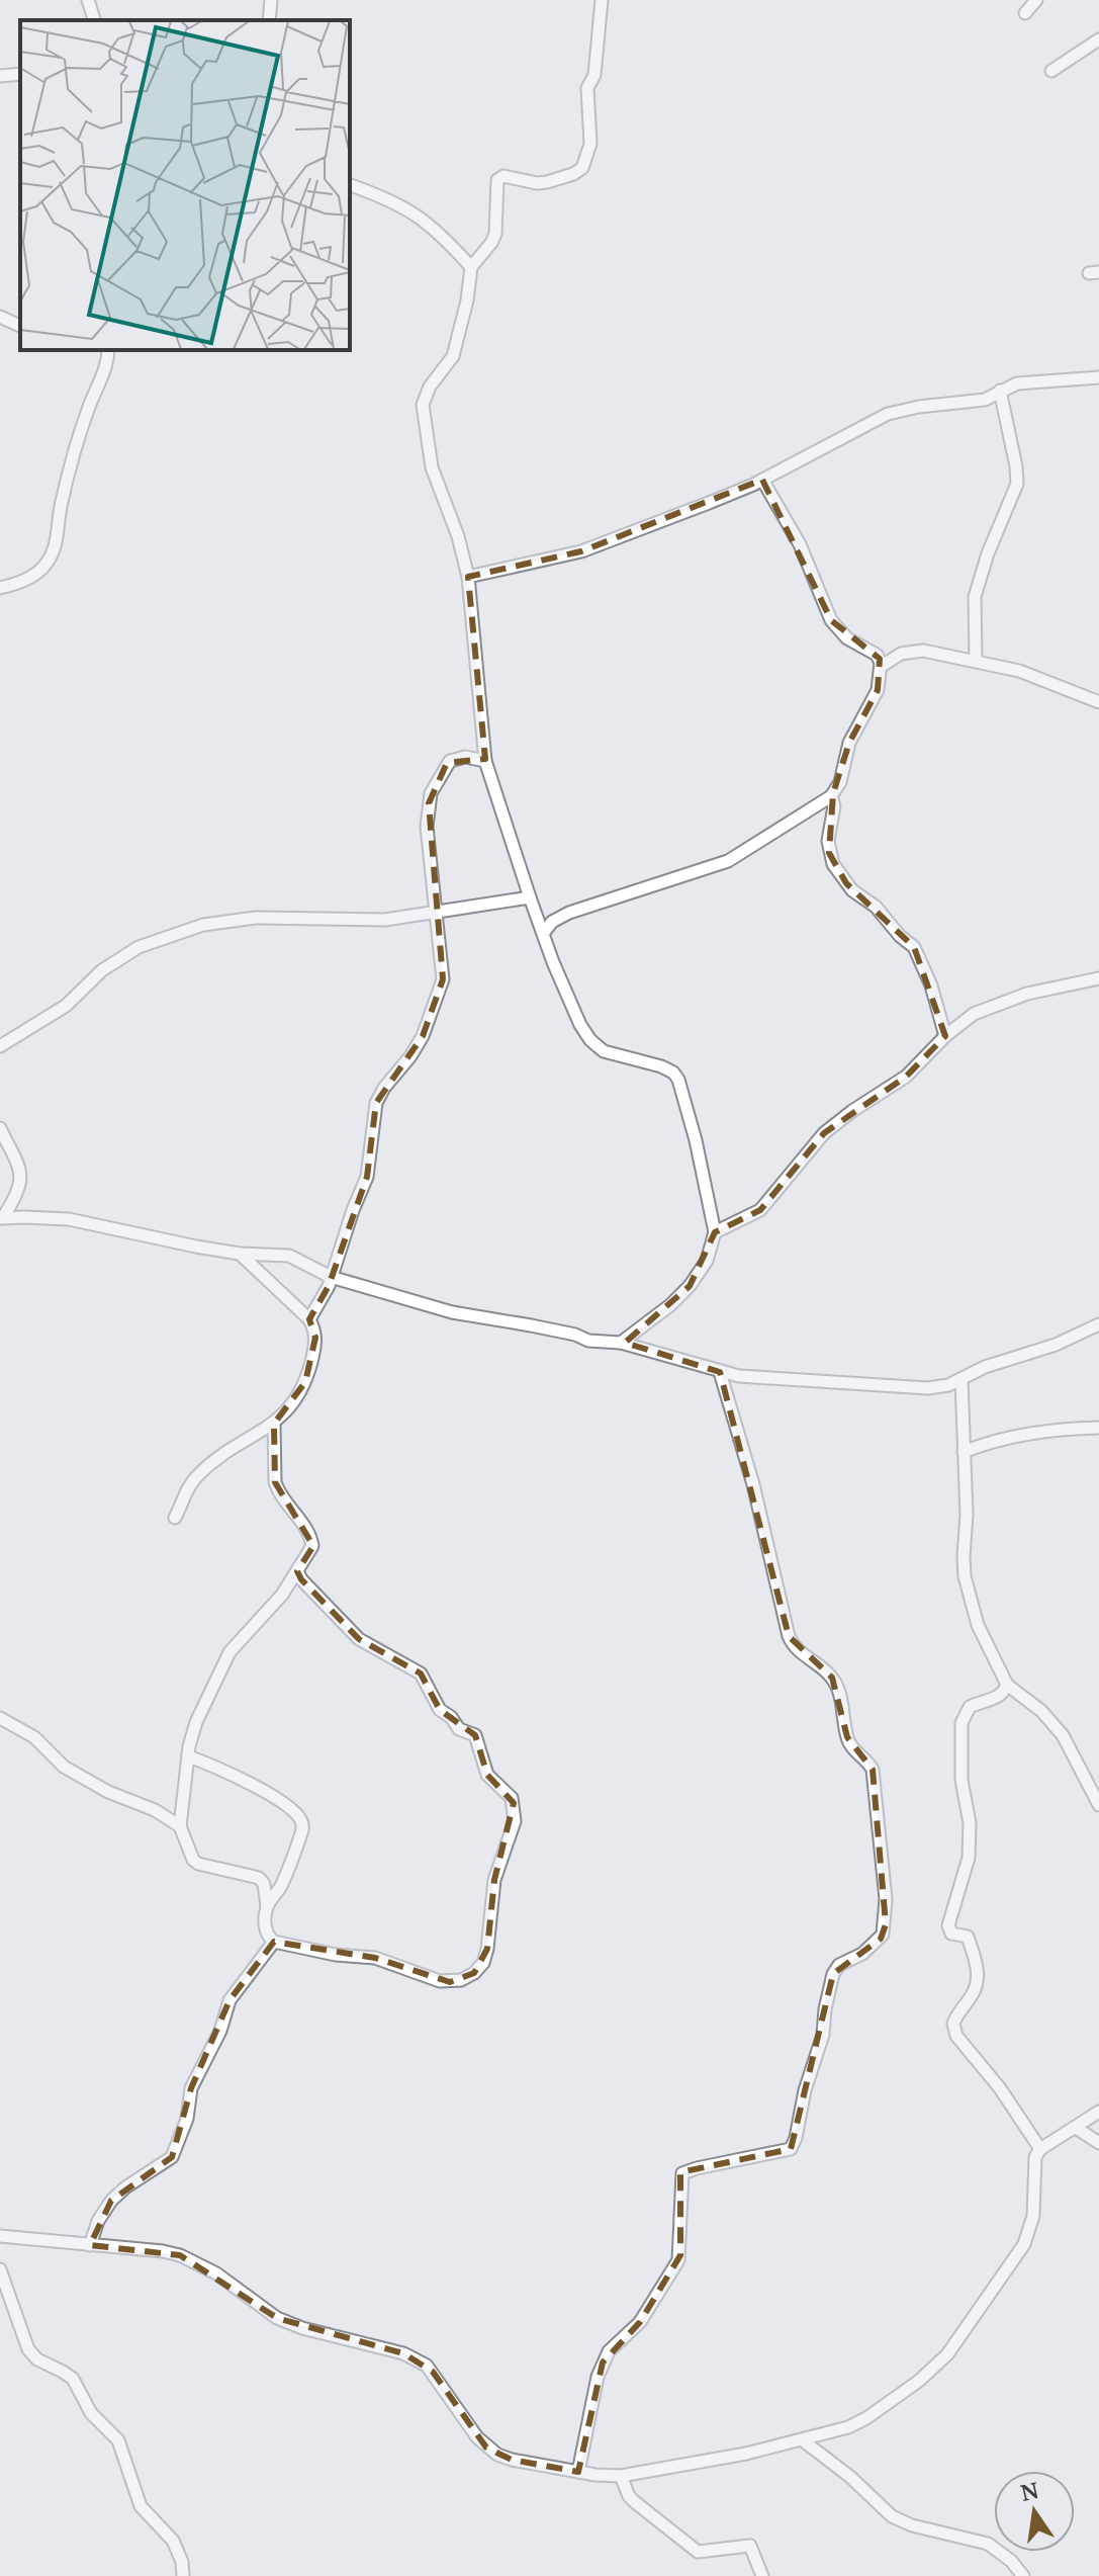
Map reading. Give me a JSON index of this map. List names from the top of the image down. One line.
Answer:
{"north":"top"}
